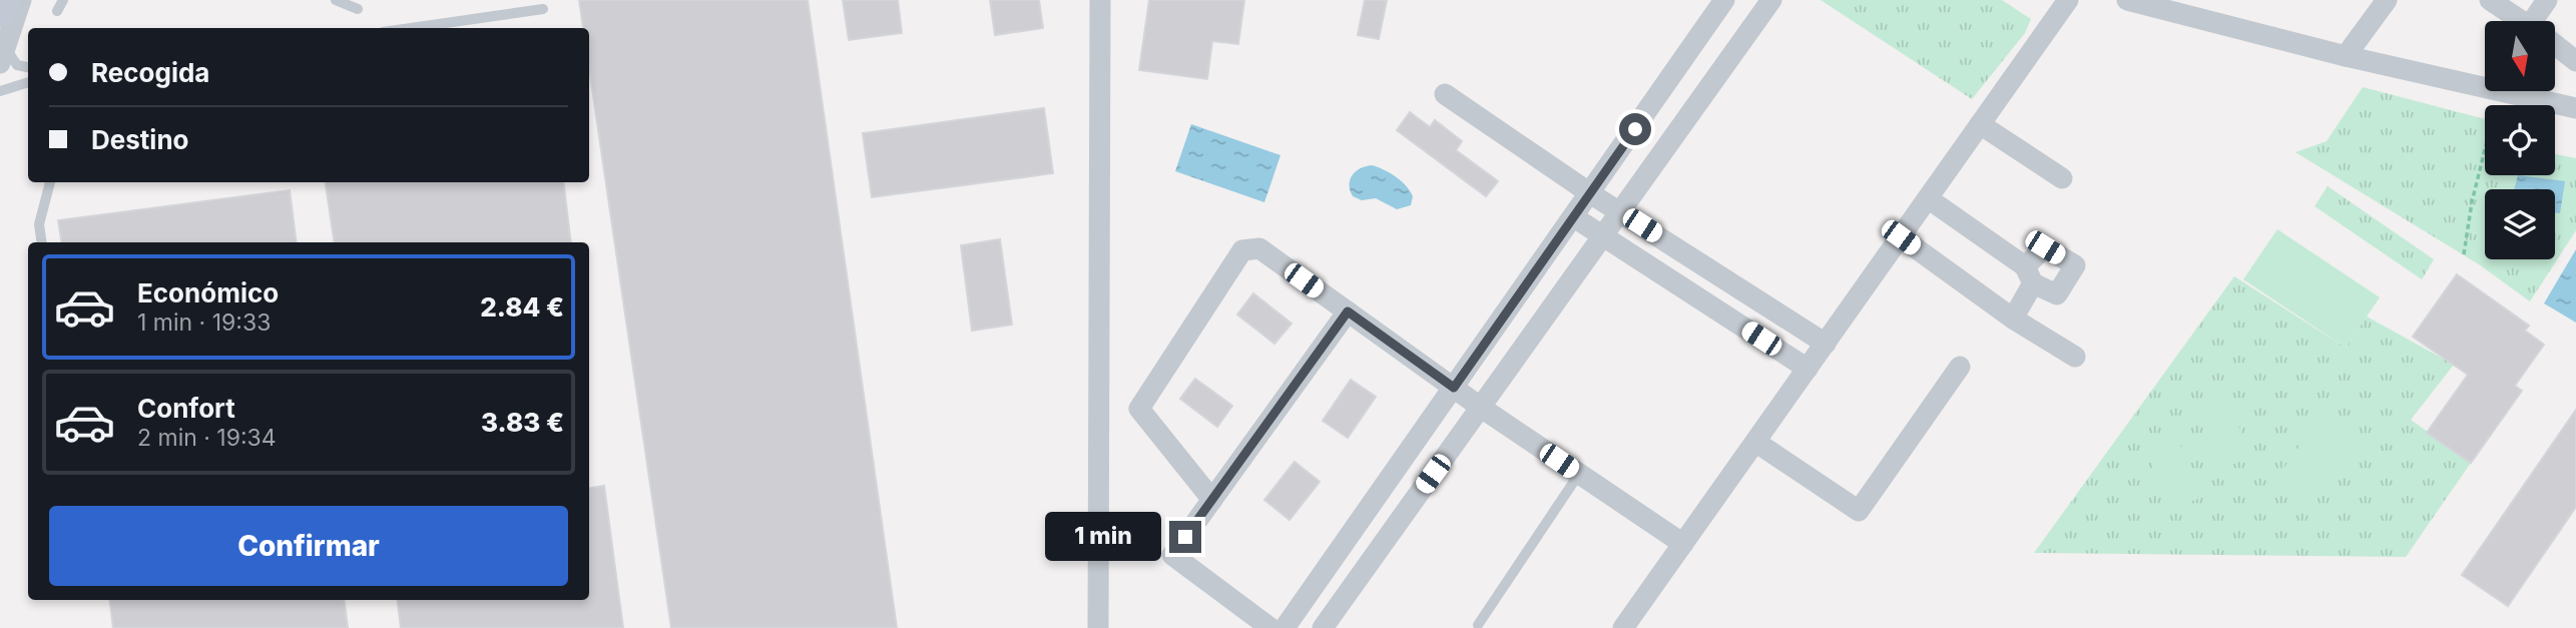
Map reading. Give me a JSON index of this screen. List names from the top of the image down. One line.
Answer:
{"north":"bottom","page":{"banner":["Recogida","Destino"],"list":[{"name":"Económico","note":"1 min · 19:33","value":"2.84 €"},{"name":"Confort","note":"2 min · 19:34","value":"3.83 €"}],"buttons":"Confirmar","bubble":"1 min"}}
